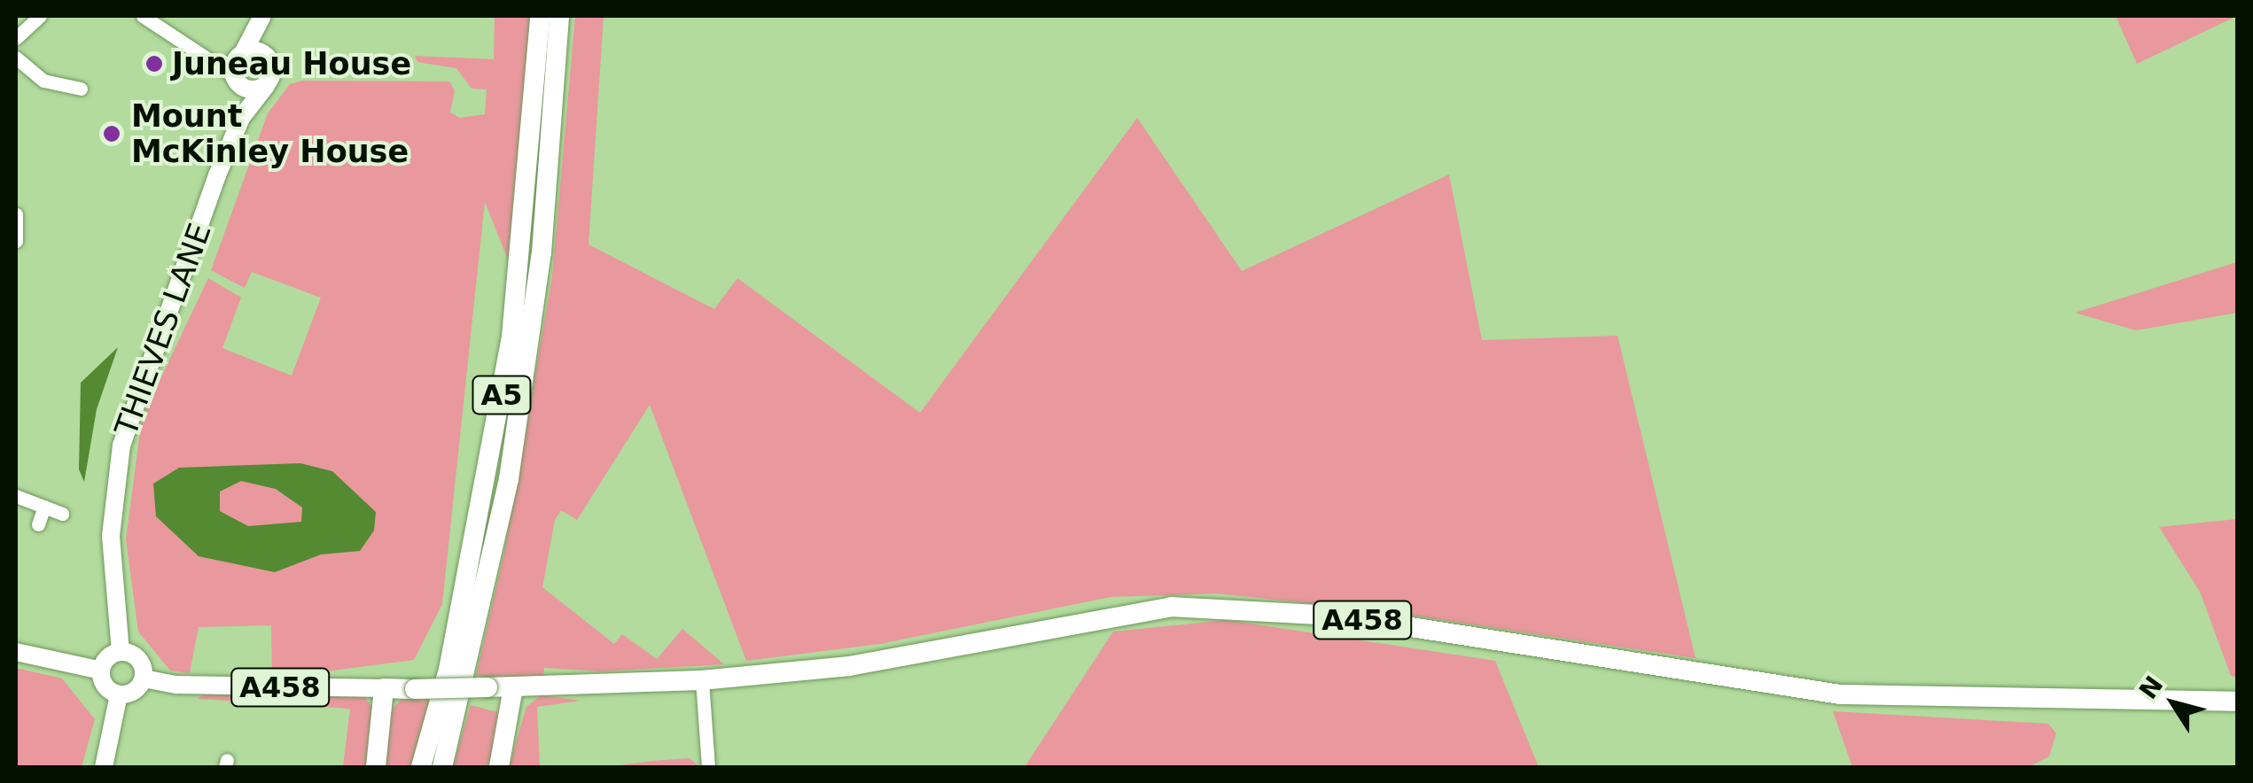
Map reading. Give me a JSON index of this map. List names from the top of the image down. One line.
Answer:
{"streets":{"highway":["A5","A458"],"main road":["THIEVES LANE"]},"crossings":[["THIEVES LANE","A458"]],"places":["Juneau House","Mount McKinley House"],"north":"top left"}
